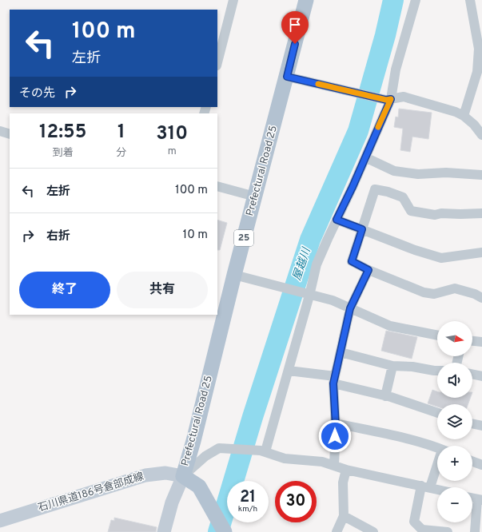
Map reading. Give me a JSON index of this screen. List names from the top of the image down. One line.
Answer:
{"streets":{"main road":["Prefectural Road 25","25","石川県道186号倉部成線"]},"crossings":[["Prefectural Road 25","石川県道186号倉部成線"]],"water":["屋越川"],"north":"right","page":{"turn":["100 m","左折"],"then":"その先","eta":["12:55","到着","1","分","310","m"],"list":[{"name":"左折","value":"100 m"},{"name":"右折","value":"10 m"}],"buttons":["終了","共有"],"map_buttons":["+","−"],"speed":"21 km/h","limit":"30"}}
